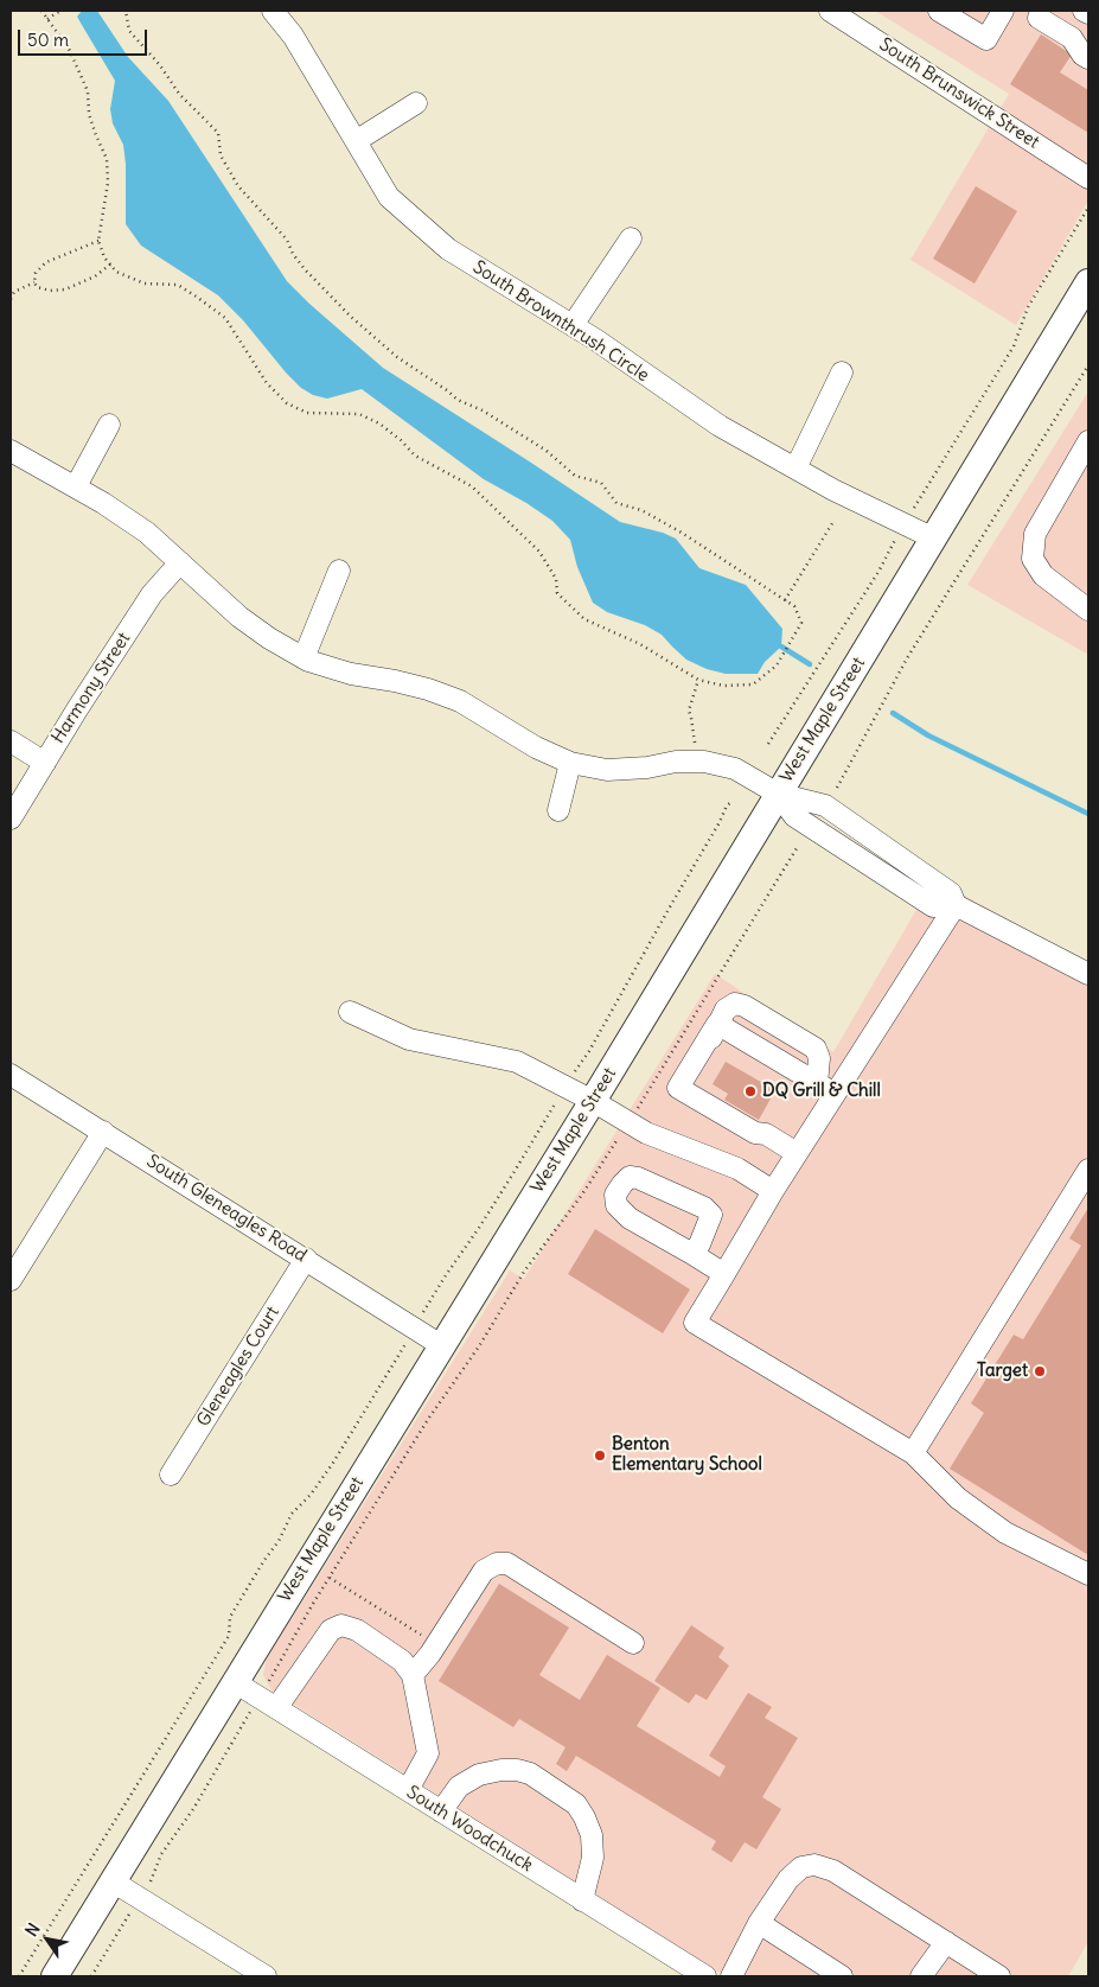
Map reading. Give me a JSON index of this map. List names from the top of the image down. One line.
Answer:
{"streets":{"main road":["West Maple Street"],"street":["South Brunswick Street","South Brownthrush Circle","Harmony Street","South Gleneagles Road","Gleneagles Court","South Woodchuck"]},"crossings":[["South Brownthrush Circle","West Maple Street"],["West Maple Street","South Gleneagles Road"],["West Maple Street","South Woodchuck"],["South Gleneagles Road","Gleneagles Court"]],"places":["DQ Grill & Chill","Target","Benton Elementary School"],"scale_bar":"50 m","north":"top left"}
